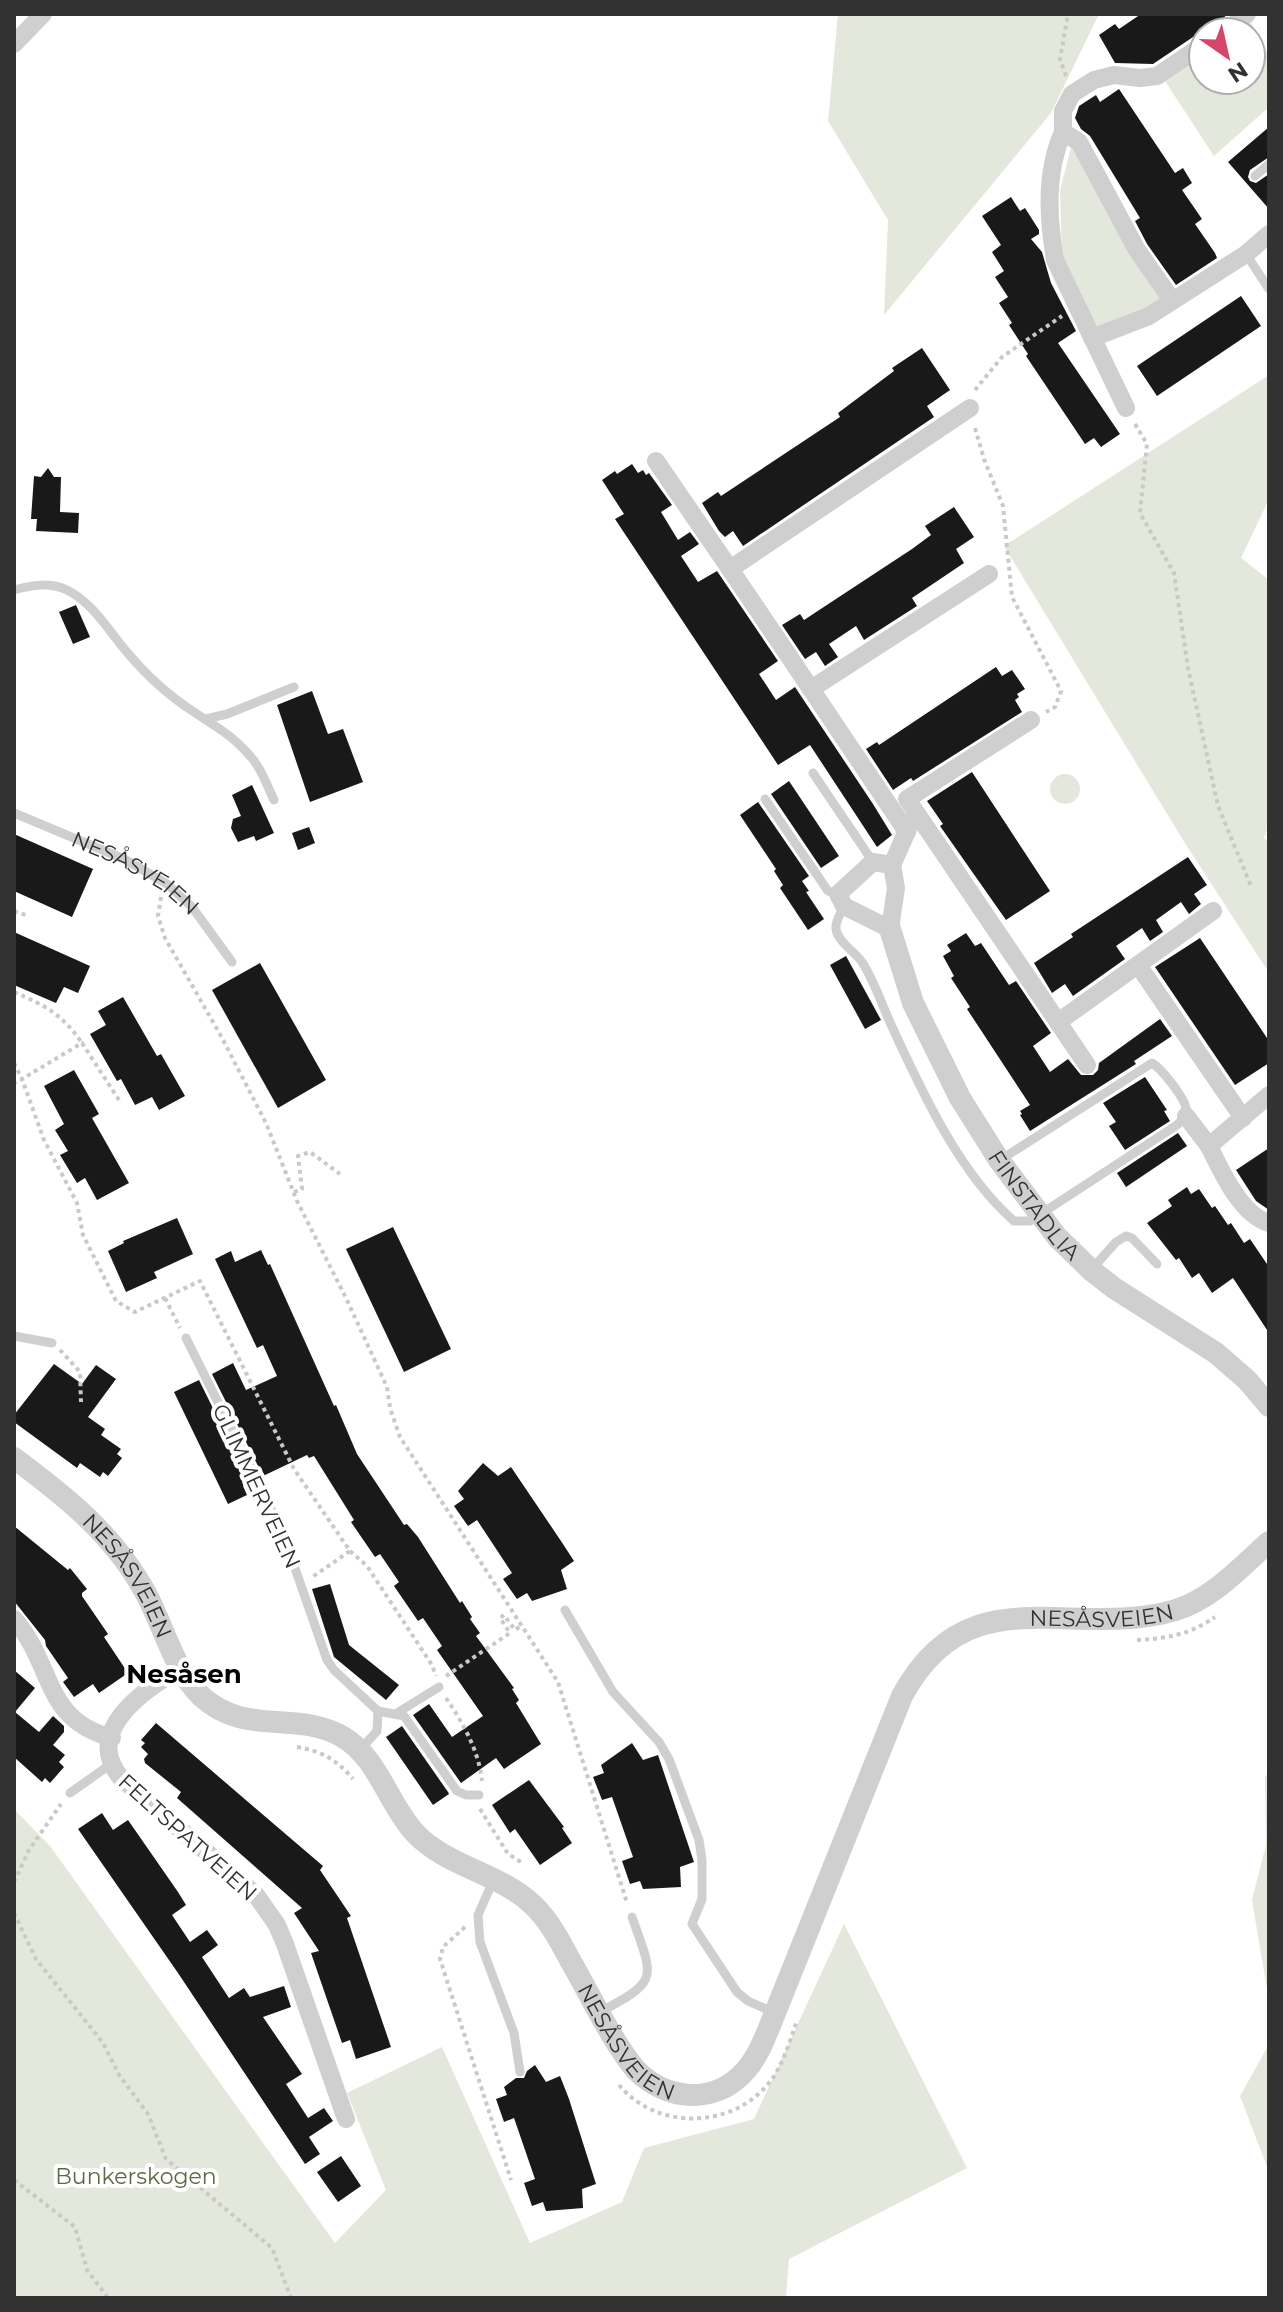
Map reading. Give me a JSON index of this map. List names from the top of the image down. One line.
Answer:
{"streets":{"street":["NESÅSVEIEN","FINSTADLIA","FELTSPATVEIEN"],"lane":["GLIMMERVEIEN"]},"crossings":[["NESÅSVEIEN","FELTSPATVEIEN"]],"districts":["Nesåsen"],"parks":["Bunkerskogen"],"north":"bottom right"}
